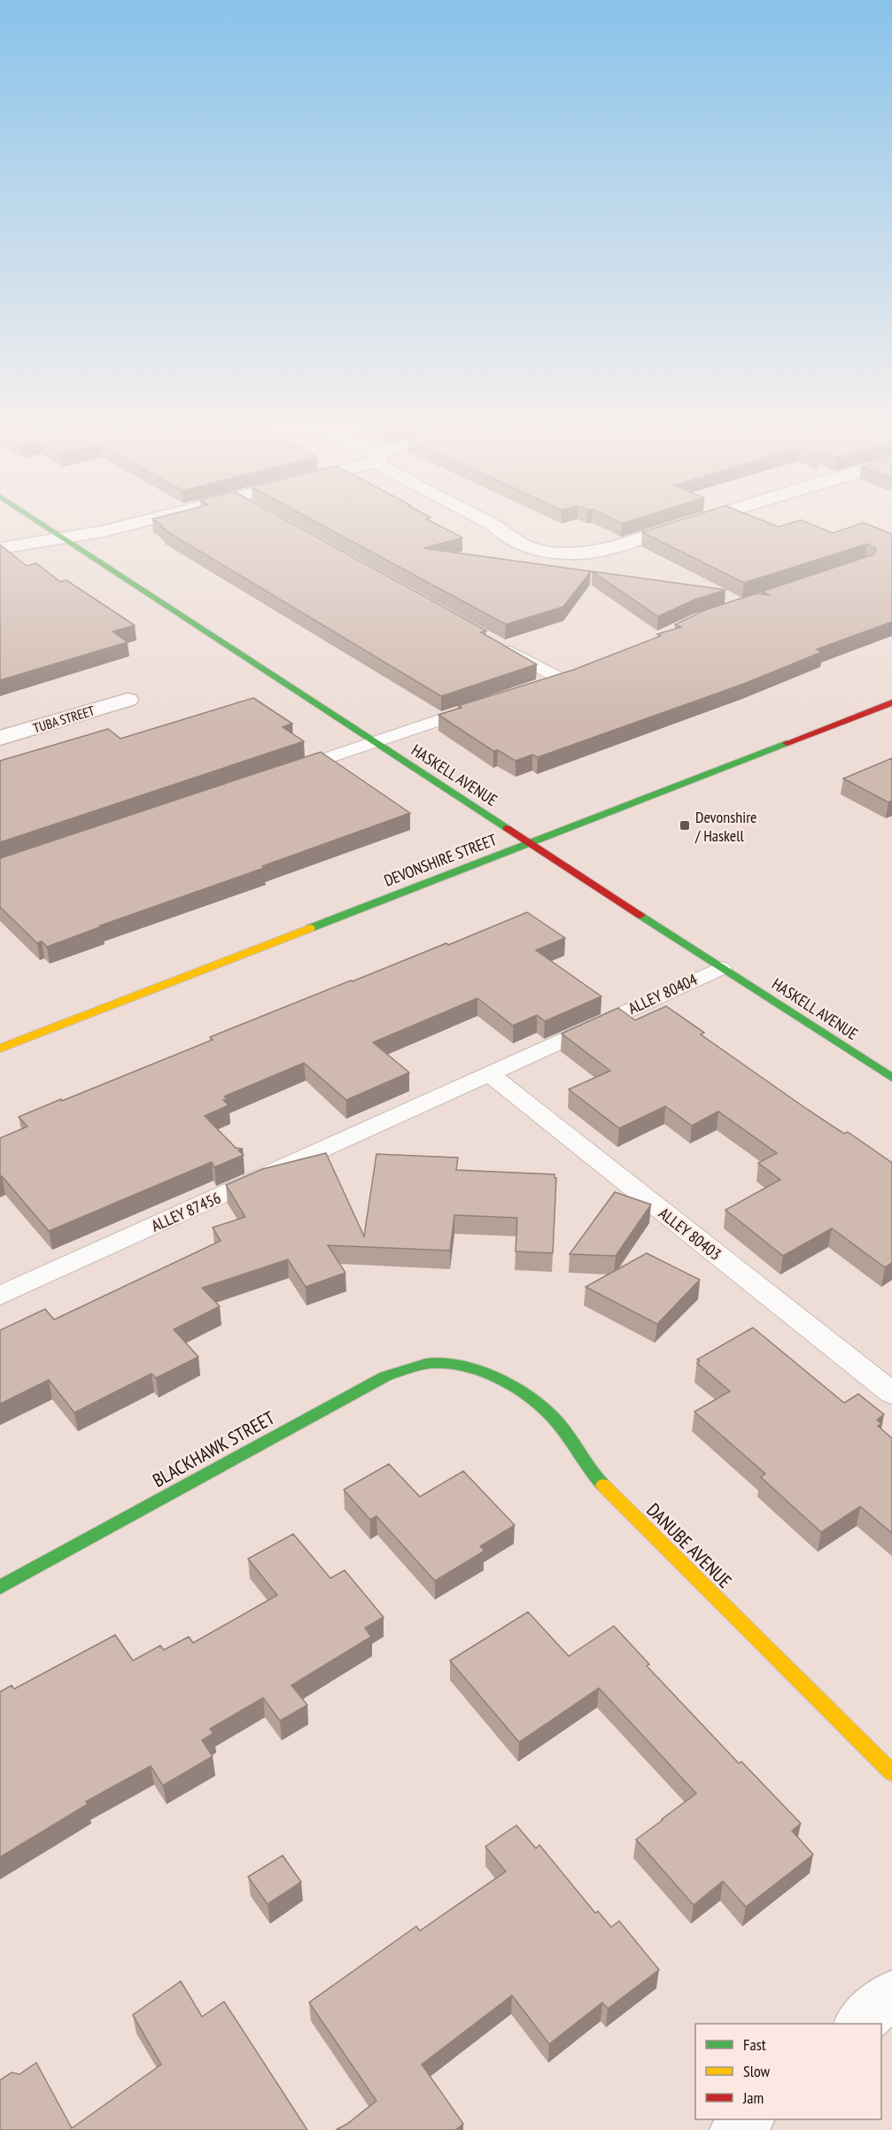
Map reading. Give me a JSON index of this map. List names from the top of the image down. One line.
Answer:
{"streets":{"main road":["HASKELL AVENUE","DEVONSHIRE STREET","BLACKHAWK STREET","DANUBE AVENUE"],"street":["TUBA STREET"],"lane":["ALLEY 80404","ALLEY 87456","ALLEY 80403"]},"crossings":[["HASKELL AVENUE","DEVONSHIRE STREET"],["HASKELL AVENUE","ALLEY 80404"],["ALLEY 80404","ALLEY 87456"],["ALLEY 80404","ALLEY 80403"],["ALLEY 87456","ALLEY 80403"],["BLACKHAWK STREET","DANUBE AVENUE"]],"places":{"transit":["Devonshire / Haskell"]},"legend":["Fast","Slow","Jam"]}
